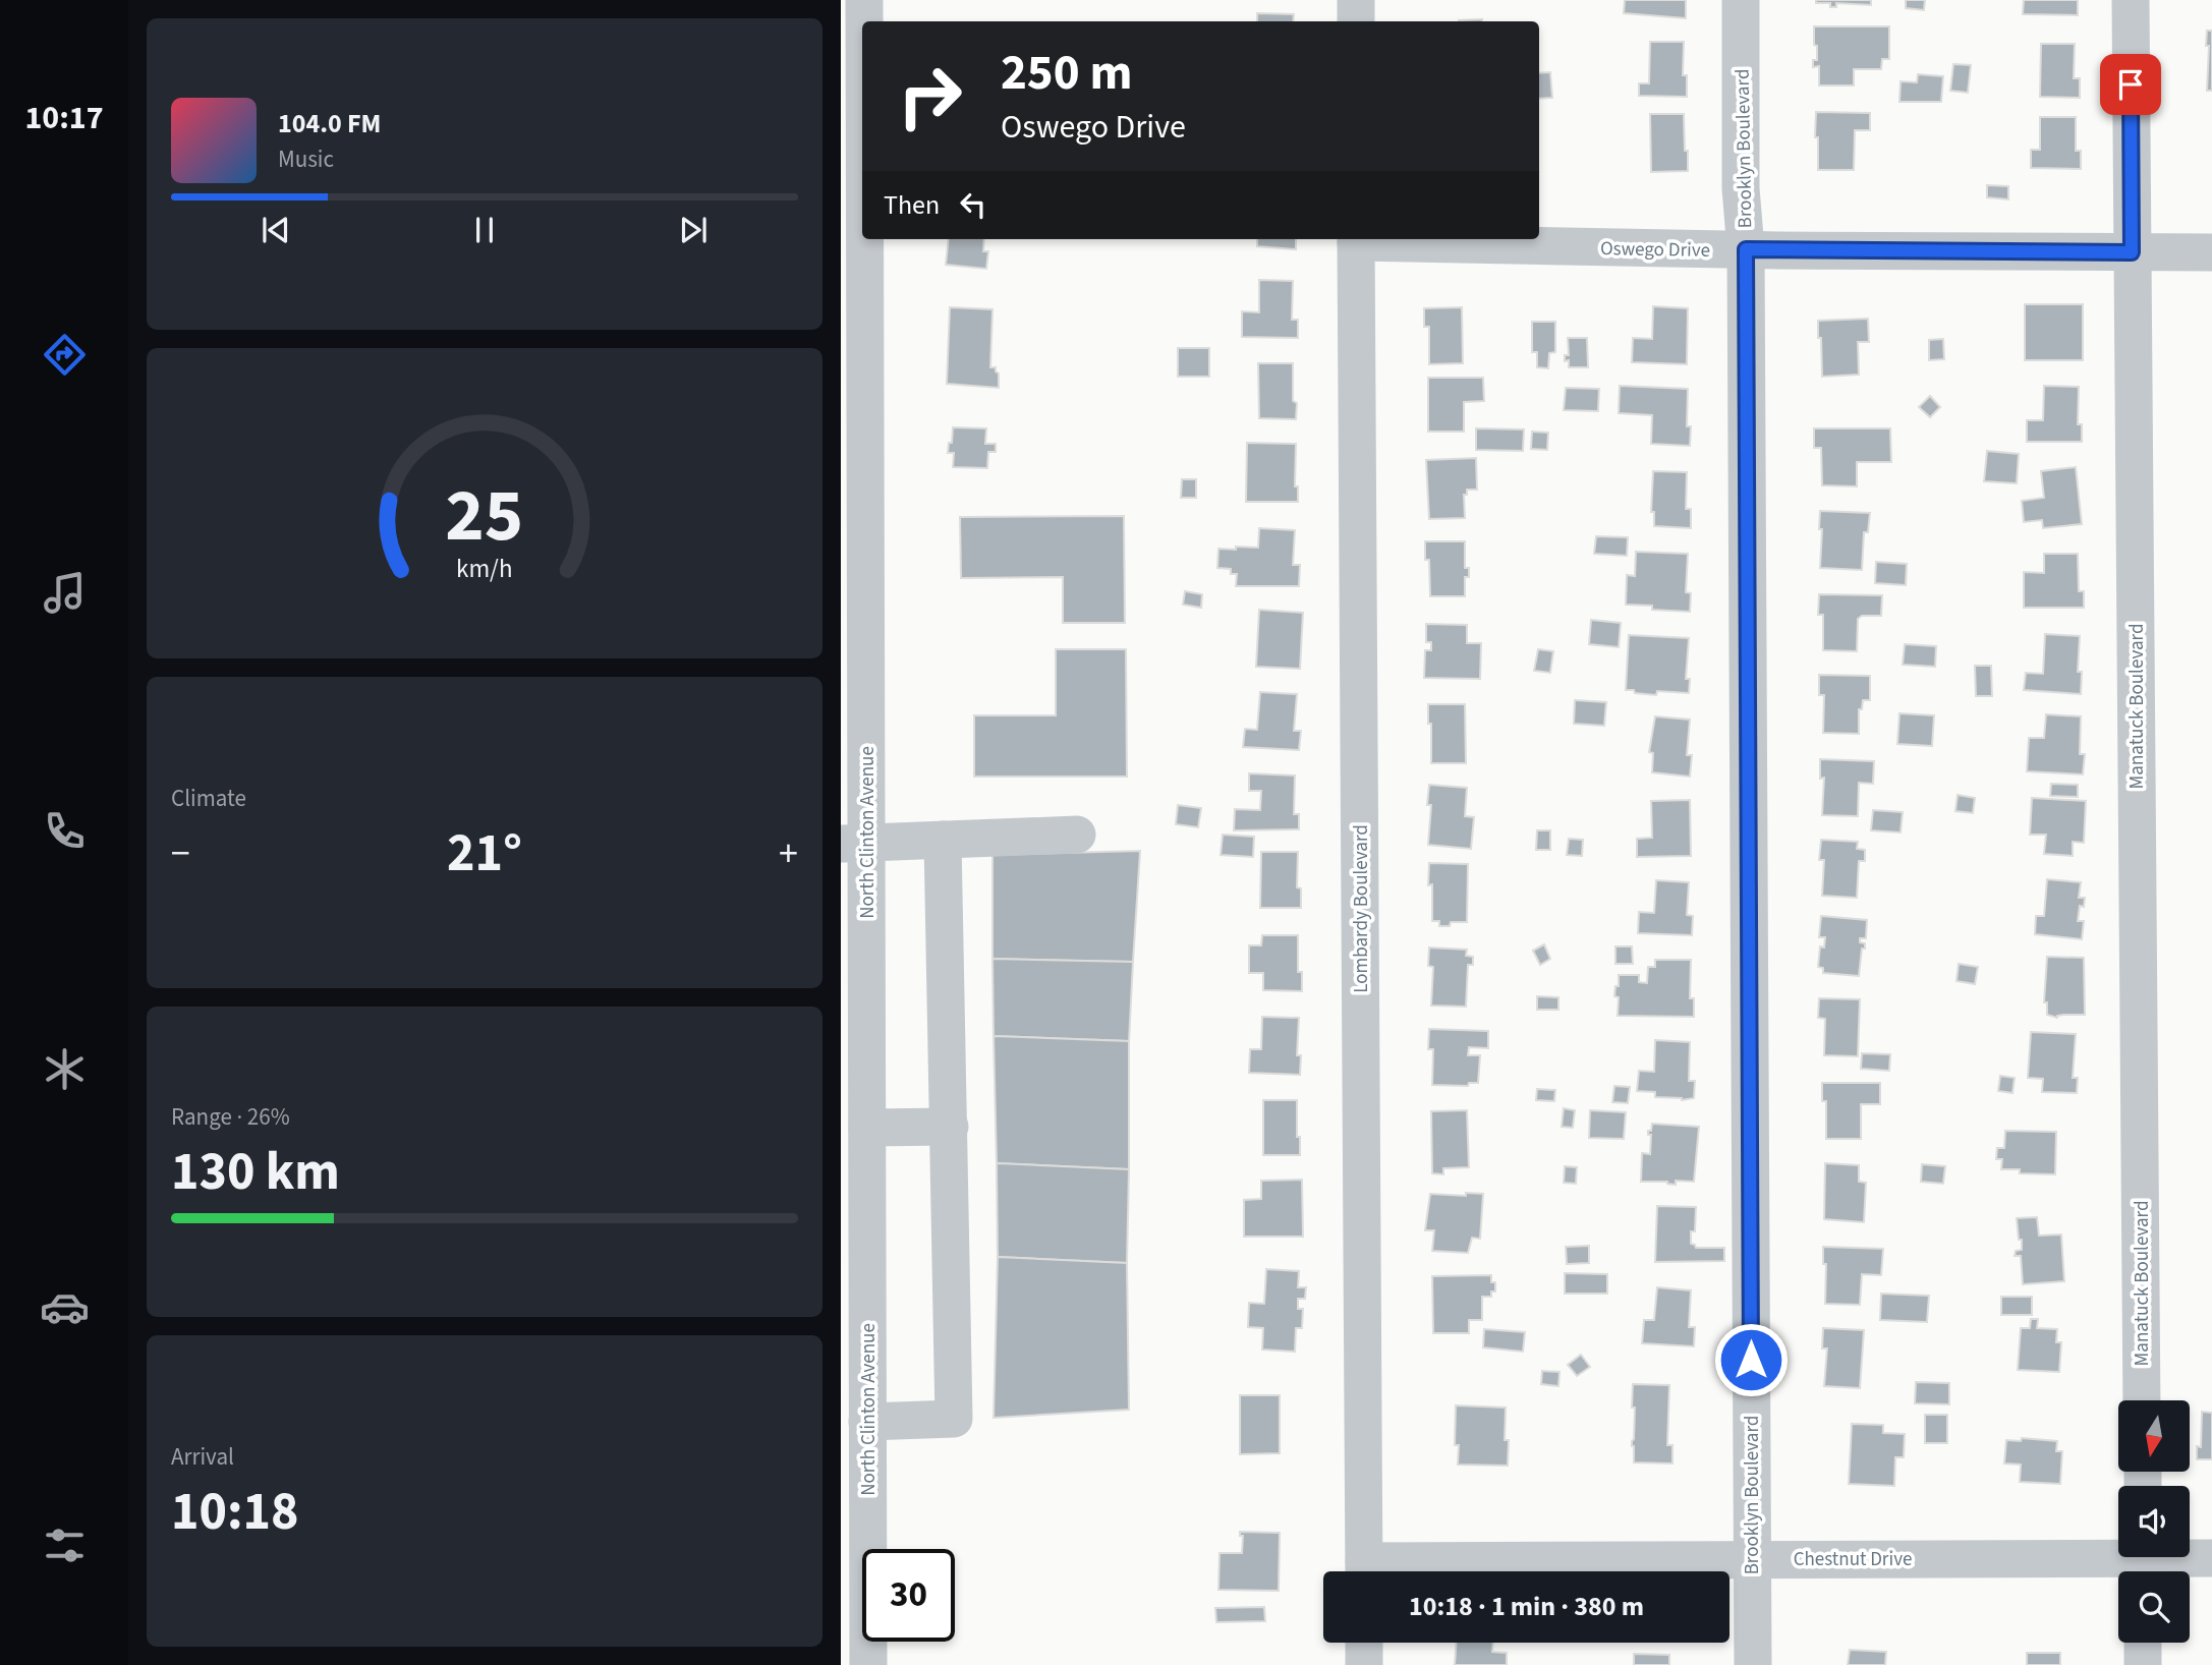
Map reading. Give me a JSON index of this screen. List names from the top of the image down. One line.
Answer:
{"streets":{"street":["Brooklyn Boulevard","Oswego Drive","Manatuck Boulevard","North Clinton Avenue","Lombardy Boulevard","Chestnut Drive"]},"crossings":[["Brooklyn Boulevard","Oswego Drive"],["Brooklyn Boulevard","Chestnut Drive"],["Oswego Drive","Manatuck Boulevard"]],"north":"bottom","page":{"tabs":"10:17","turn":["250 m","Oswego Drive"],"song":["104.0 FM","Music"],"then":"Then","tile":["Climate",["Range · 26%","130 km"],["Arrival","10:18"]],"heat":["−","21°","+"],"limit":"30","trip":"10:18 · 1 min · 380 m","gauge":["25","km/h"]}}
